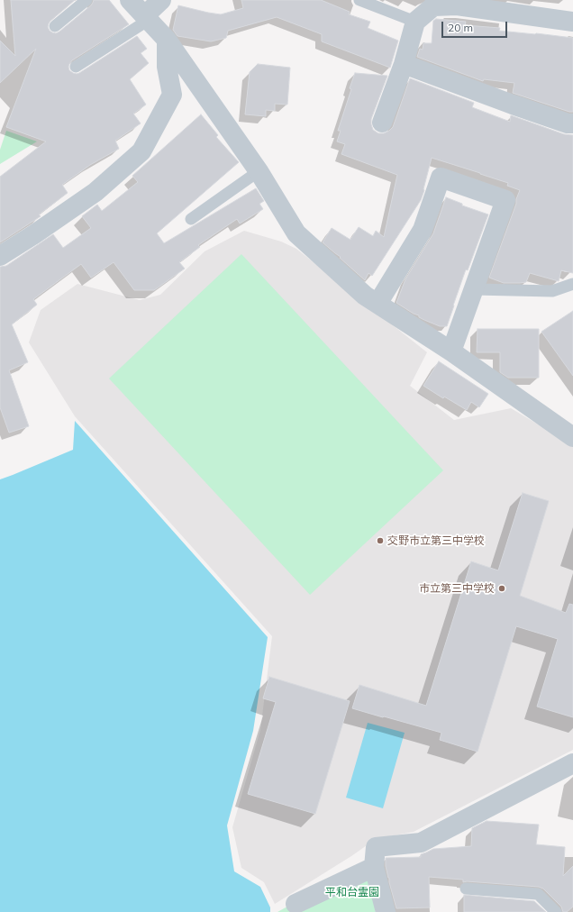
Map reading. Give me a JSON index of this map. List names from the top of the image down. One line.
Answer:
{"parks":["平和台霊園"],"places":["交野市立第三中学校","市立第三中学校"],"scale_bar":"20 m"}
